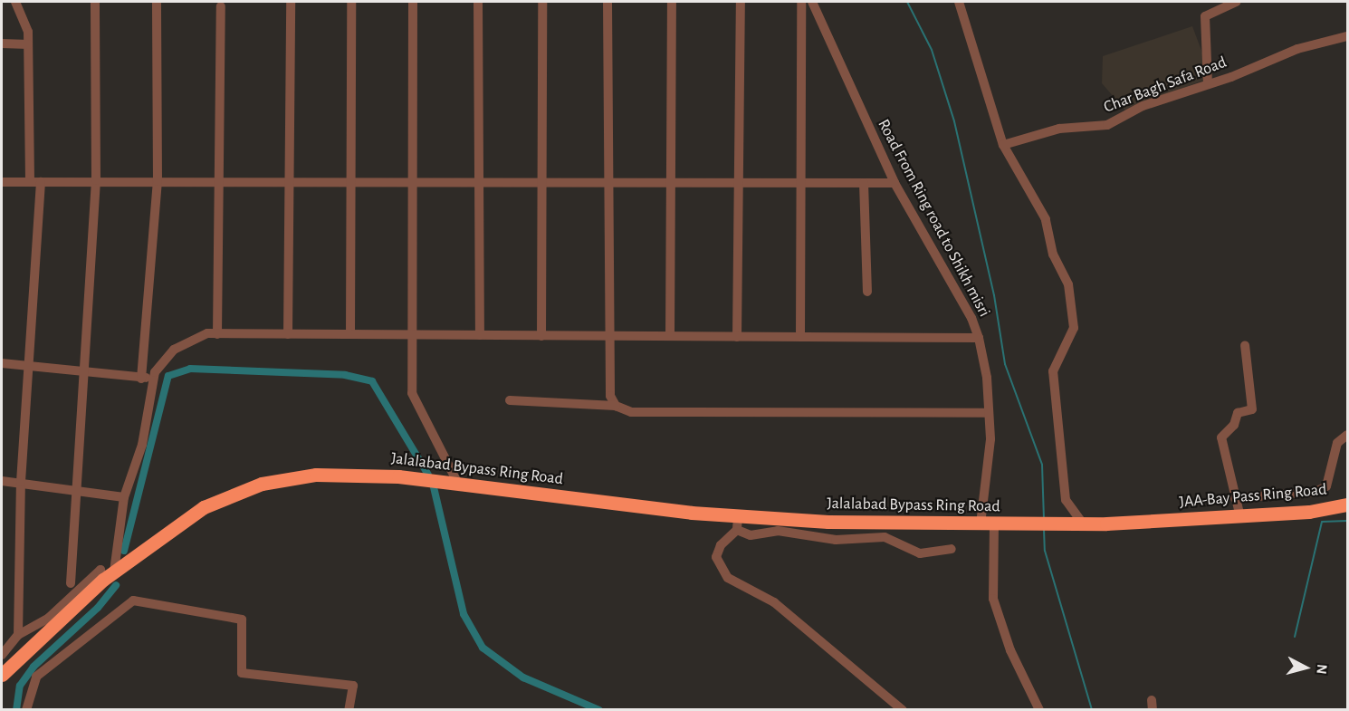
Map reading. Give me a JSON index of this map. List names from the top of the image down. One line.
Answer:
{"streets":{"highway":["Jalalabad Bypass Ring Road","JAA-Bay Pass Ring Road"],"street":["Char Bagh Safa Road","Road From Ring road to Shikh misri"]},"crossings":[["Road From Ring road to Shikh misri","Jalalabad Bypass Ring Road"],["Jalalabad Bypass Ring Road","JAA-Bay Pass Ring Road"]],"north":"right"}
